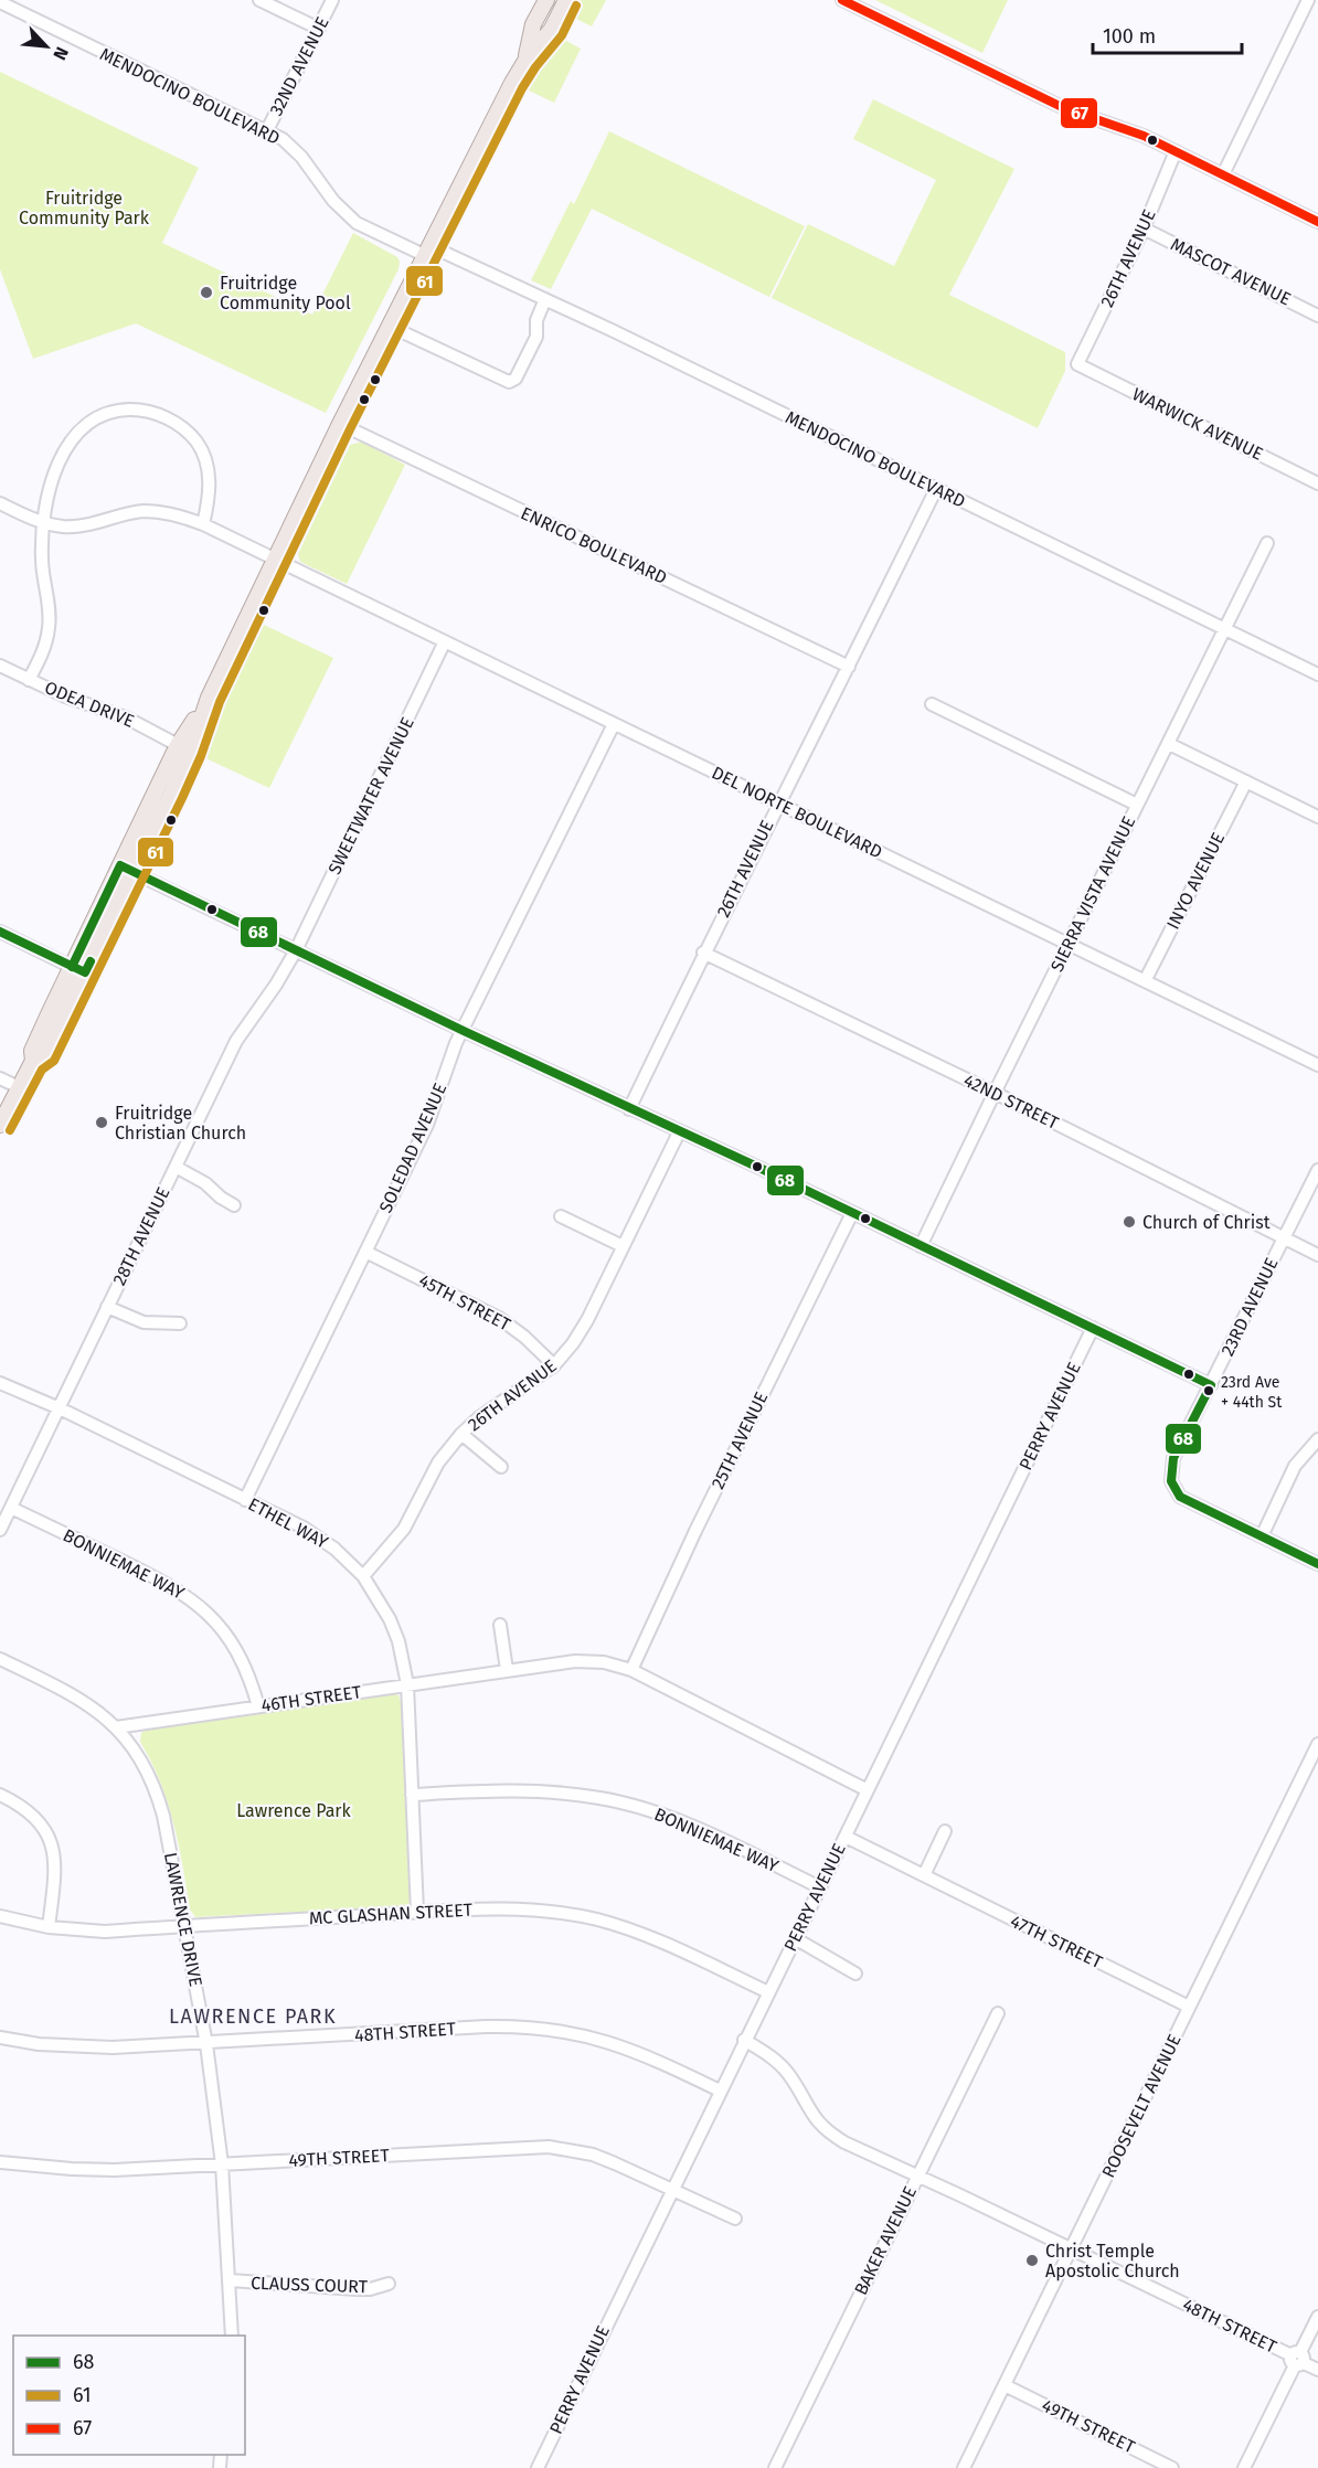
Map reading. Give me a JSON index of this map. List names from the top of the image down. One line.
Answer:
{"streets":{"street":["32ND AVENUE","MENDOCINO BOULEVARD","26TH AVENUE","MASCOT AVENUE","WARWICK AVENUE","ENRICO BOULEVARD","ODEA DRIVE","SWEETWATER AVENUE","DEL NORTE BOULEVARD","INYO AVENUE","SIERRA VISTA AVENUE","42ND STREET","SOLEDAD AVENUE","28TH AVENUE","45TH STREET","23RD AVENUE","PERRY AVENUE","25TH AVENUE","ETHEL WAY","BONNIEMAE WAY","46TH STREET","MC GLASHAN STREET","LAWRENCE DRIVE","47TH STREET","48TH STREET","ROOSEVELT AVENUE","49TH STREET","BAKER AVENUE","CLAUSS COURT"]},"crossings":[["32ND AVENUE","MENDOCINO BOULEVARD"],["MENDOCINO BOULEVARD","26TH AVENUE"],["MENDOCINO BOULEVARD","SIERRA VISTA AVENUE"],["26TH AVENUE","MASCOT AVENUE"],["26TH AVENUE","WARWICK AVENUE"],["26TH AVENUE","ENRICO BOULEVARD"],["26TH AVENUE","DEL NORTE BOULEVARD"],["26TH AVENUE","42ND STREET"],["26TH AVENUE","45TH STREET"],["26TH AVENUE","ETHEL WAY"],["SWEETWATER AVENUE","DEL NORTE BOULEVARD"],["SWEETWATER AVENUE","28TH AVENUE"],["DEL NORTE BOULEVARD","INYO AVENUE"],["DEL NORTE BOULEVARD","SIERRA VISTA AVENUE"],["DEL NORTE BOULEVARD","SOLEDAD AVENUE"],["SIERRA VISTA AVENUE","42ND STREET"],["42ND STREET","23RD AVENUE"],["SOLEDAD AVENUE","45TH STREET"],["SOLEDAD AVENUE","ETHEL WAY"],["28TH AVENUE","ETHEL WAY"],["28TH AVENUE","BONNIEMAE WAY"],["PERRY AVENUE","BONNIEMAE WAY"],["PERRY AVENUE","46TH STREET"],["PERRY AVENUE","MC GLASHAN STREET"],["PERRY AVENUE","47TH STREET"],["PERRY AVENUE","48TH STREET"],["PERRY AVENUE","49TH STREET"],["25TH AVENUE","46TH STREET"],["ETHEL WAY","BONNIEMAE WAY"],["ETHEL WAY","46TH STREET"],["ETHEL WAY","MC GLASHAN STREET"],["BONNIEMAE WAY","46TH STREET"],["46TH STREET","LAWRENCE DRIVE"],["MC GLASHAN STREET","LAWRENCE DRIVE"],["LAWRENCE DRIVE","48TH STREET"],["LAWRENCE DRIVE","49TH STREET"],["LAWRENCE DRIVE","CLAUSS COURT"],["47TH STREET","ROOSEVELT AVENUE"],["48TH STREET","ROOSEVELT AVENUE"],["48TH STREET","BAKER AVENUE"],["ROOSEVELT AVENUE","49TH STREET"]],"districts":["LAWRENCE PARK"],"parks":["Fruitridge Community Park","Lawrence Park"],"places":["Fruitridge Community Pool","Fruitridge Christian Church","Church of Christ","23rd Ave + 44th St","Christ Temple Apostolic Church"],"lines":["transit line 67","transit line 61","transit line 68"],"legend":["68","61","67"],"scale_bar":"100 m","north":"bottom right"}
